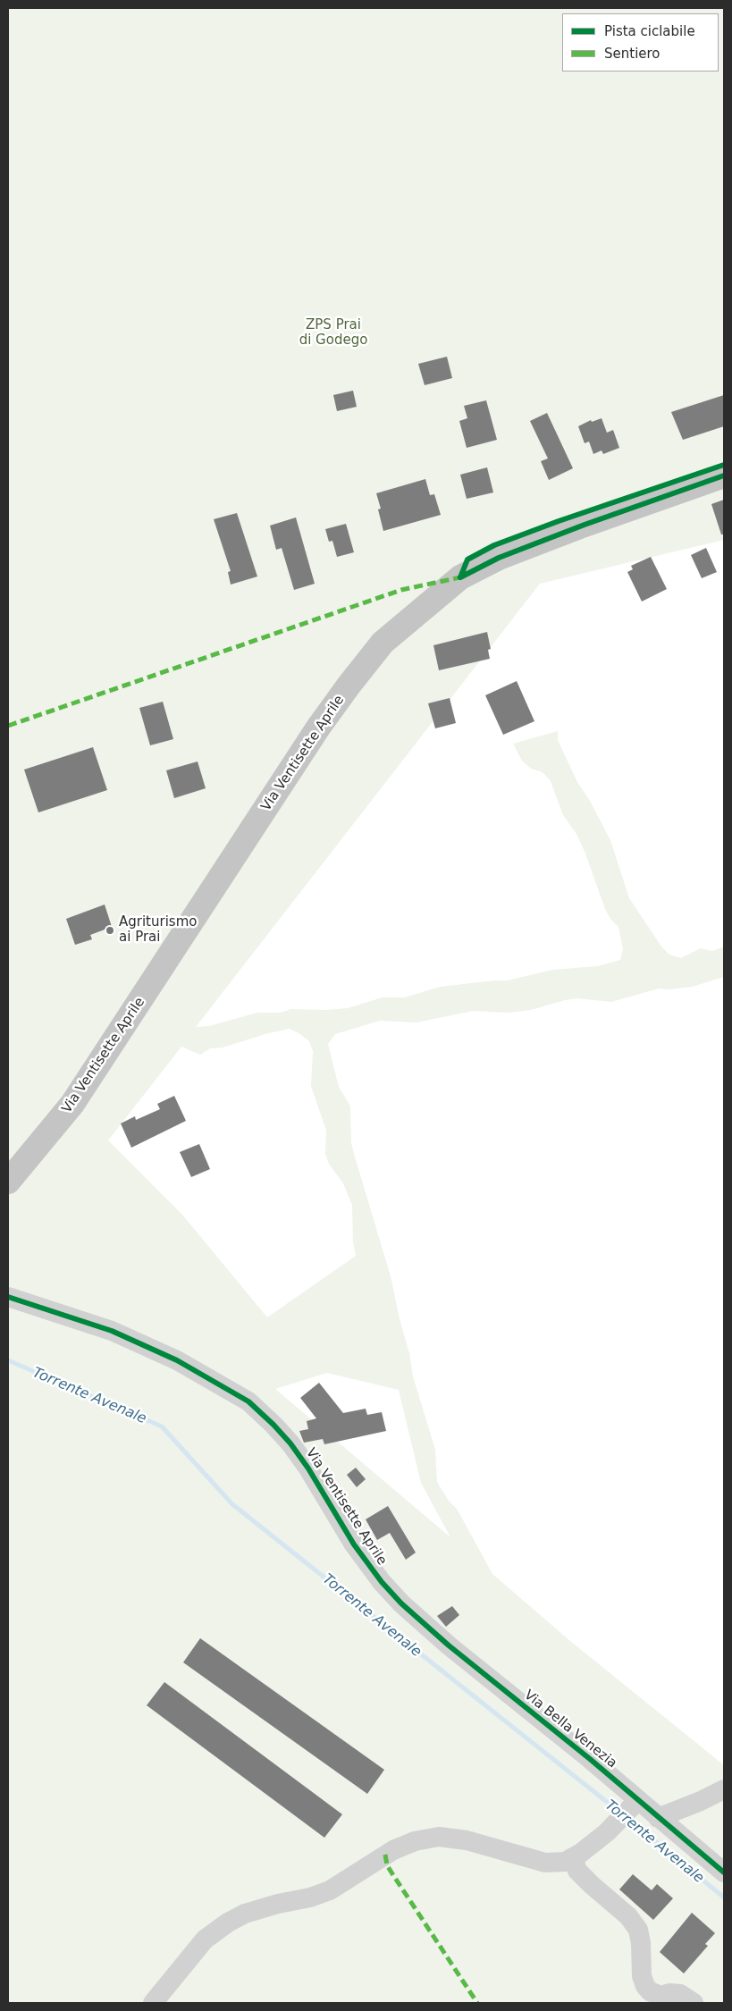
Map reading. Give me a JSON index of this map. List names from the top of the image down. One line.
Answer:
{"streets":{"main road":["Via Ventisette Aprile"],"street":["Via Bella Venezia"]},"crossings":[["Via Ventisette Aprile","Via Bella Venezia"]],"water":["Torrente Avenale"],"parks":["ZPS Prai di Godego"],"places":["Agriturismo ai Prai"],"legend":["Pista ciclabile","Sentiero"]}
